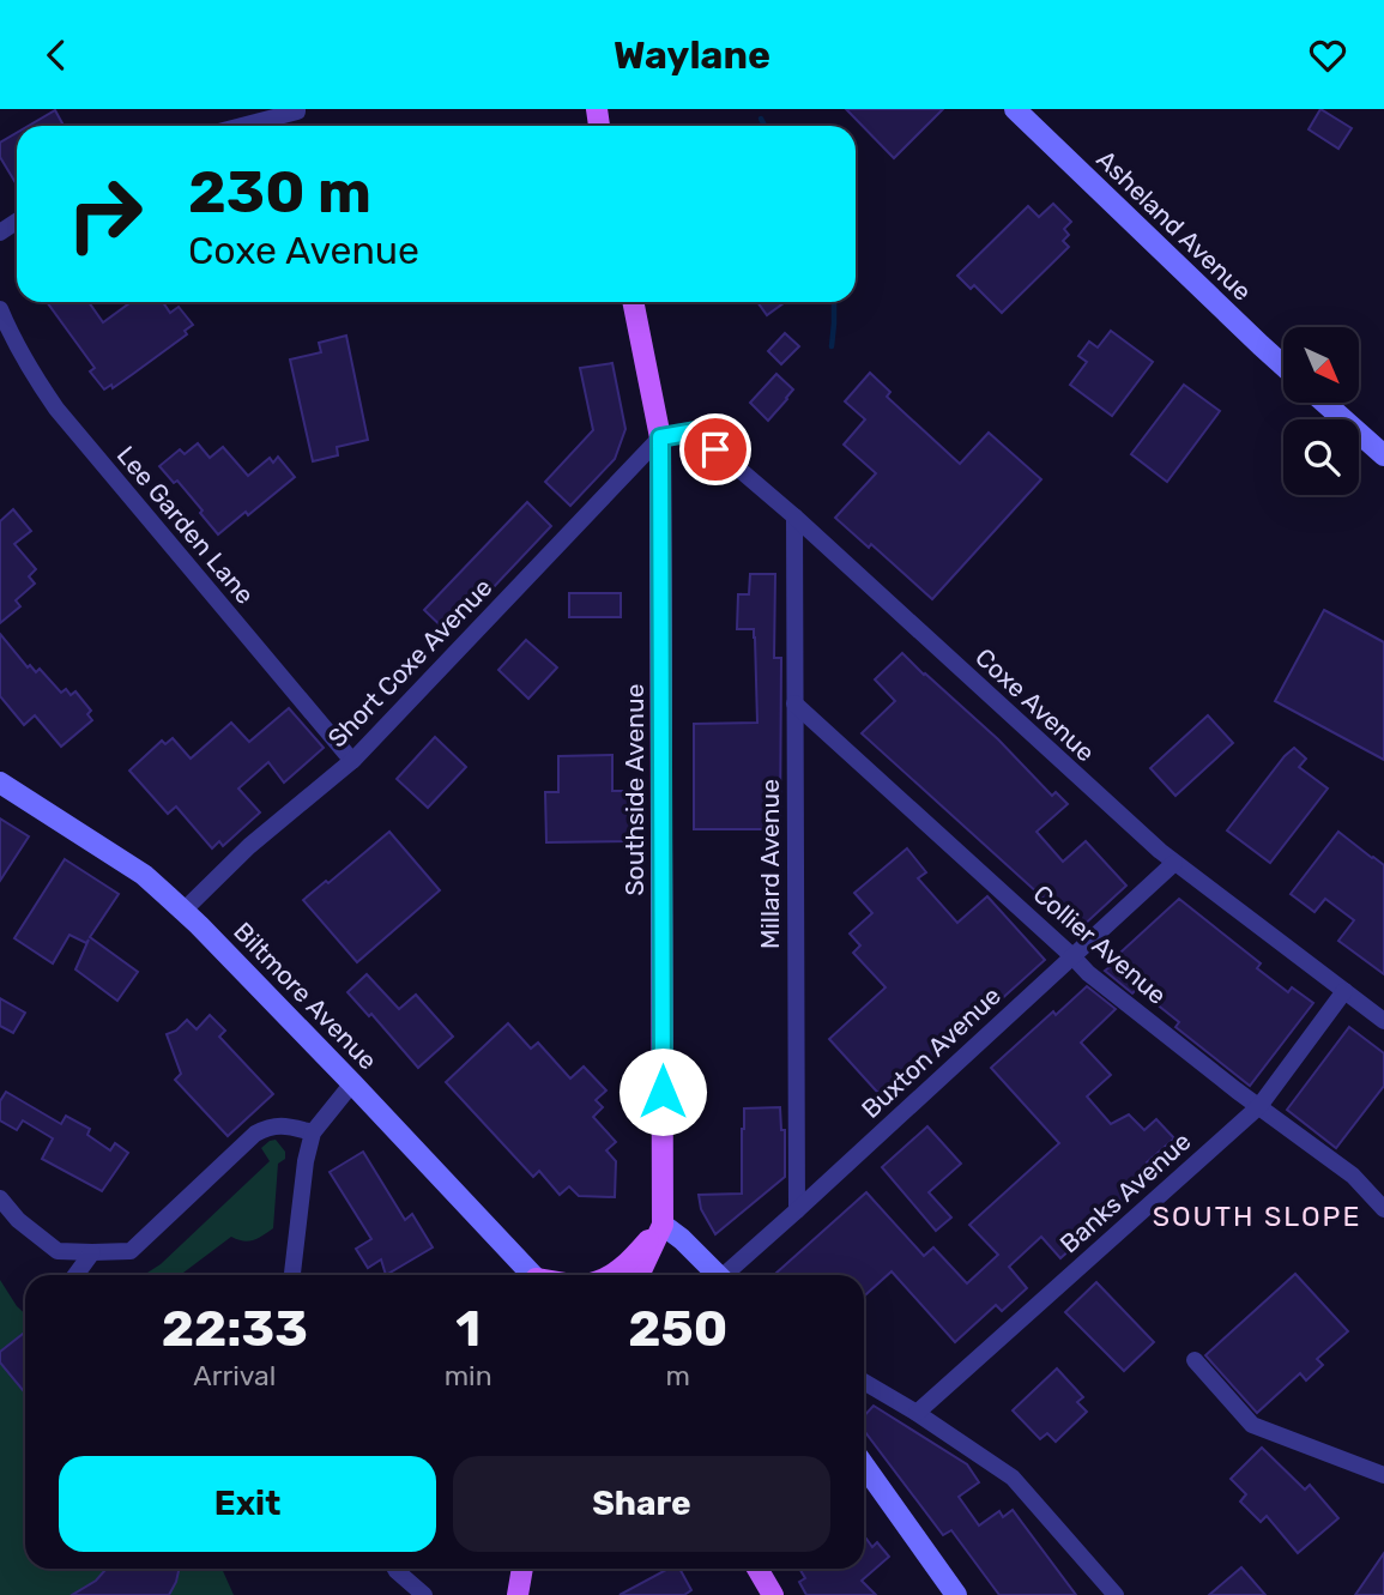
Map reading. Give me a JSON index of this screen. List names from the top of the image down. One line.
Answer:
{"streets":{"main road":["Asheland Avenue","Southside Avenue","Biltmore Avenue"],"street":["Lee Garden Lane","Short Coxe Avenue","Coxe Avenue","Millard Avenue","Collier Avenue","Buxton Avenue","Banks Avenue"]},"crossings":[["Lee Garden Lane","Short Coxe Avenue"],["Short Coxe Avenue","Coxe Avenue"],["Short Coxe Avenue","Southside Avenue"],["Short Coxe Avenue","Biltmore Avenue"],["Coxe Avenue","Southside Avenue"],["Coxe Avenue","Millard Avenue"],["Coxe Avenue","Buxton Avenue"],["Coxe Avenue","Banks Avenue"],["Millard Avenue","Collier Avenue"],["Millard Avenue","Buxton Avenue"],["Collier Avenue","Buxton Avenue"],["Collier Avenue","Banks Avenue"]],"districts":["SOUTH SLOPE"],"north":"bottom right","page":{"header":"Waylane","turn":["230 m","Coxe Avenue"],"eta":["22:33","Arrival","1","min","250","m"],"buttons":["Exit","Share"]}}
